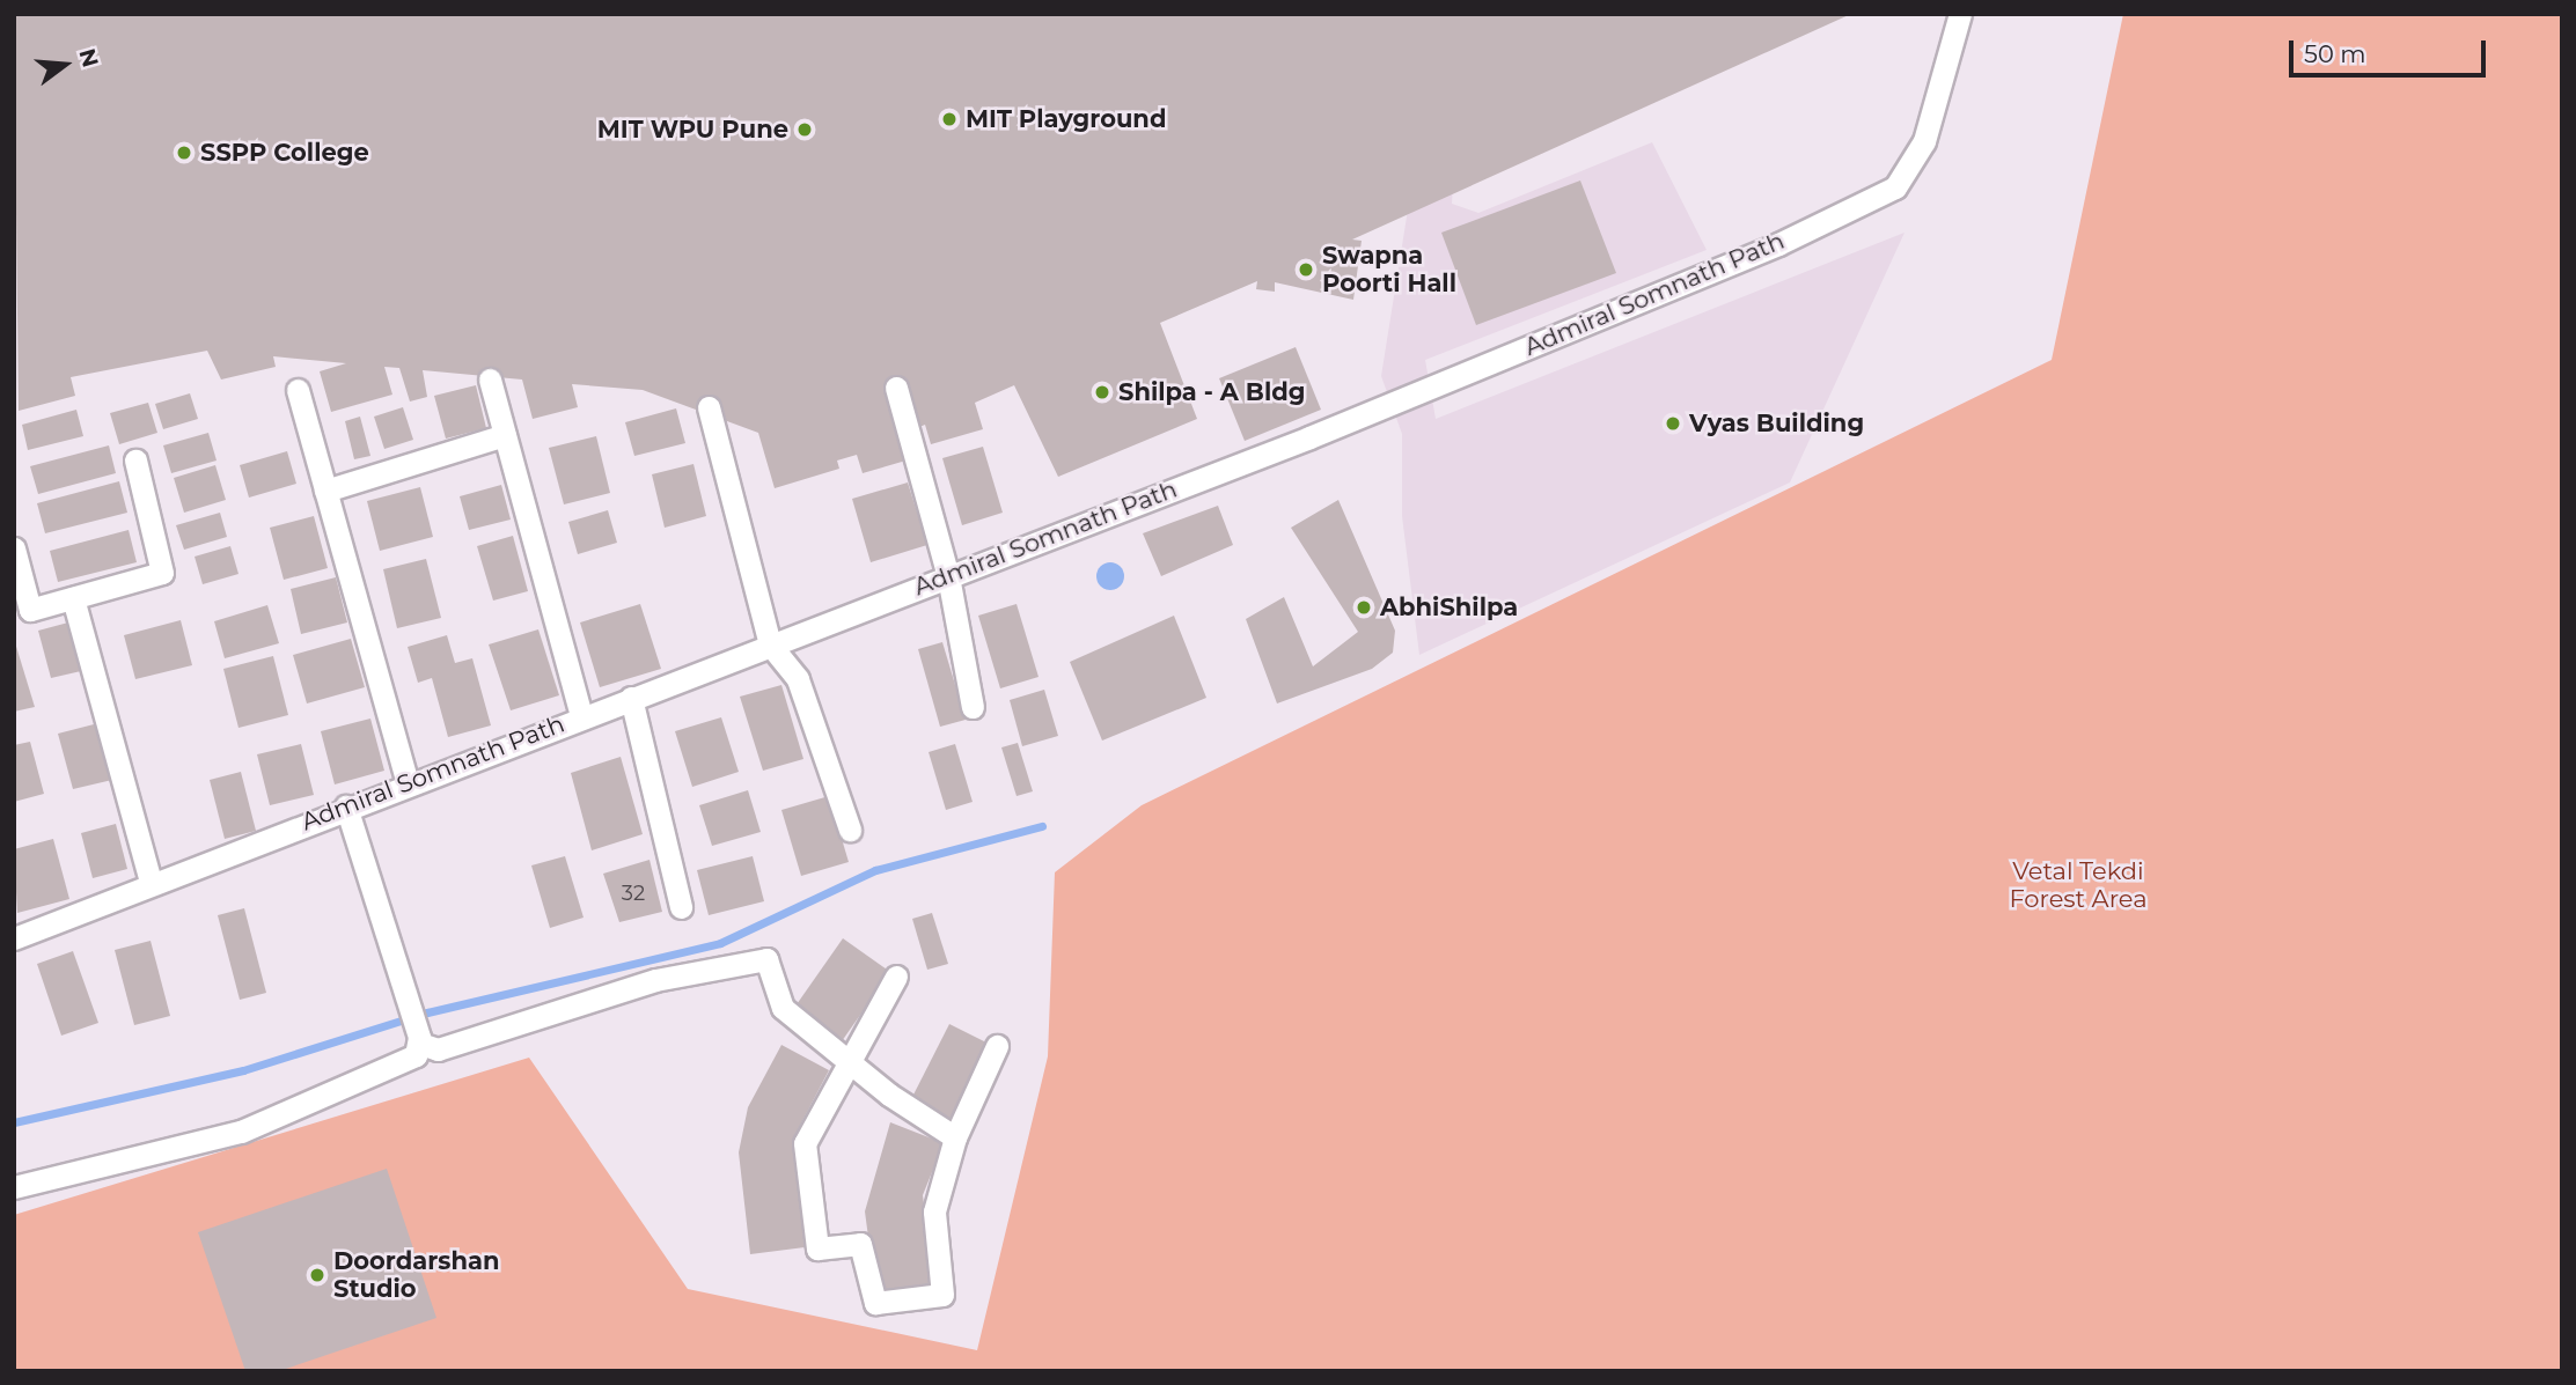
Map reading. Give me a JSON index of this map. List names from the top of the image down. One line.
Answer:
{"streets":{"street":["Admiral Somnath Path"]},"parks":["Vetal Tekdi Forest Area"],"places":["MIT Playground","MIT WPU Pune","SSPP College","Swapna Poorti Hall","Shilpa - A Bldg","Vyas Building","AbhiShilpa","Doordarshan Studio"],"house_numbers":["32"],"scale_bar":"50 m","north":"right"}
